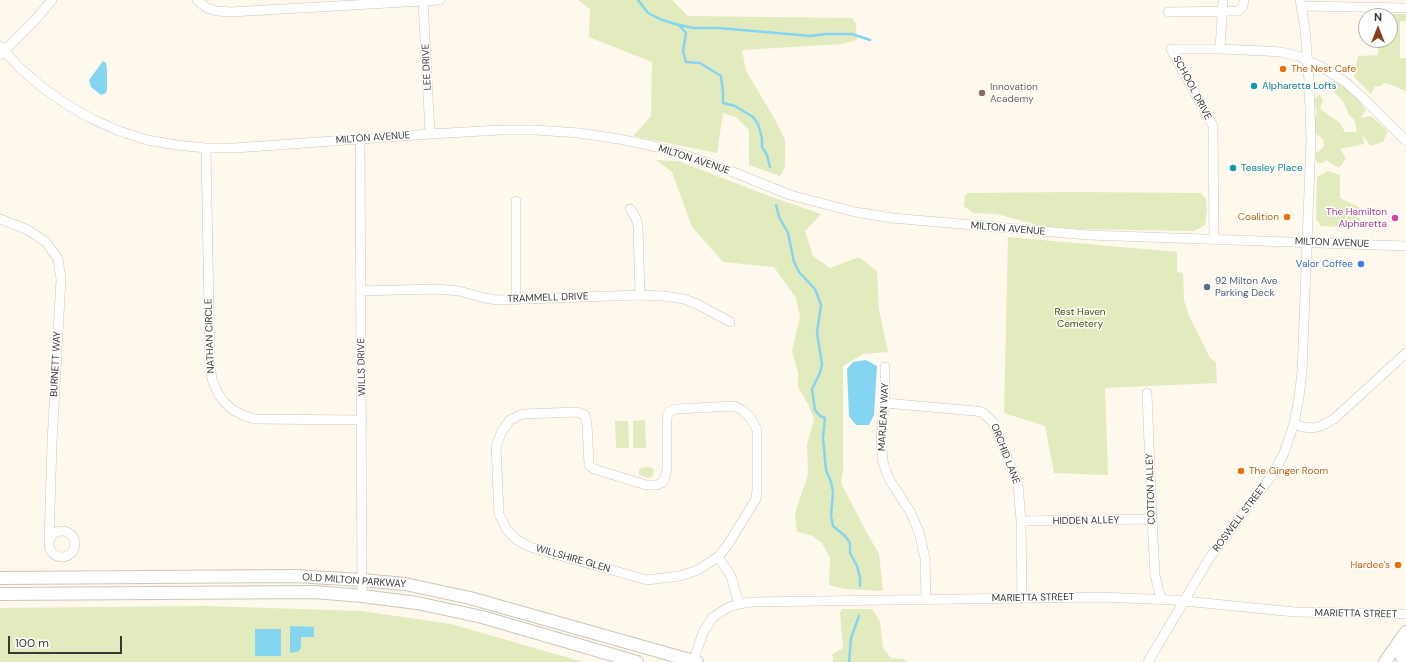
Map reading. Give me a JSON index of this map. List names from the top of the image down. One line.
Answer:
{"streets":{"main road":["OLD MILTON PARKWAY"],"street":["LEE DRIVE","SCHOOL DRIVE","MILTON AVENUE","TRAMMELL DRIVE","NATHAN CIRCLE","BURNETT WAY","WILLS DRIVE","MARJEAN WAY","ORCHID LANE","COTTON ALLEY","ROSWELL STREET","HIDDEN ALLEY","WILLSHIRE GLEN","MARIETTA STREET"]},"crossings":[["LEE DRIVE","MILTON AVENUE"],["SCHOOL DRIVE","MILTON AVENUE"],["SCHOOL DRIVE","ROSWELL STREET"],["MILTON AVENUE","NATHAN CIRCLE"],["MILTON AVENUE","WILLS DRIVE"],["MILTON AVENUE","ROSWELL STREET"],["TRAMMELL DRIVE","WILLS DRIVE"],["NATHAN CIRCLE","WILLS DRIVE"],["WILLS DRIVE","OLD MILTON PARKWAY"],["MARJEAN WAY","ORCHID LANE"],["MARJEAN WAY","MARIETTA STREET"],["ORCHID LANE","HIDDEN ALLEY"],["ORCHID LANE","MARIETTA STREET"],["COTTON ALLEY","HIDDEN ALLEY"],["COTTON ALLEY","MARIETTA STREET"],["ROSWELL STREET","MARIETTA STREET"],["OLD MILTON PARKWAY","MARIETTA STREET"]],"parks":["Rest Haven Cemetery"],"places":["The Nest Cafe","Alpharetta Lofts","Innovation Academy","Teasley Place","Coalition","The Hamilton Alpharetta","Valor Coffee","92 Milton Ave Parking Deck","The Ginger Room","Hardee's"],"scale_bar":"100 m","north":"top"}
